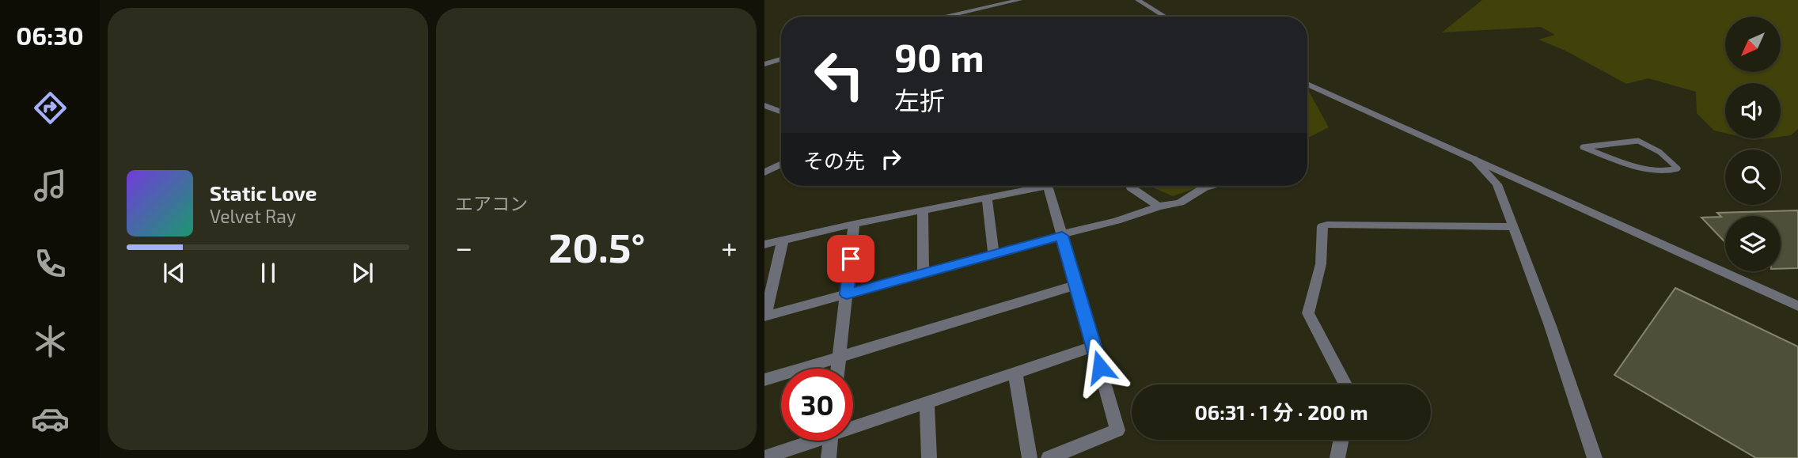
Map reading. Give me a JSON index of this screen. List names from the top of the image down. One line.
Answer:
{"north":"bottom left","page":{"tabs":"06:30","tile":"エアコン","turn":["90 m","左折"],"then":"その先","song":["Static Love","Velvet Ray"],"heat":["−","20.5°","+"],"limit":"30","trip":"06:31 · 1 分 · 200 m"}}
